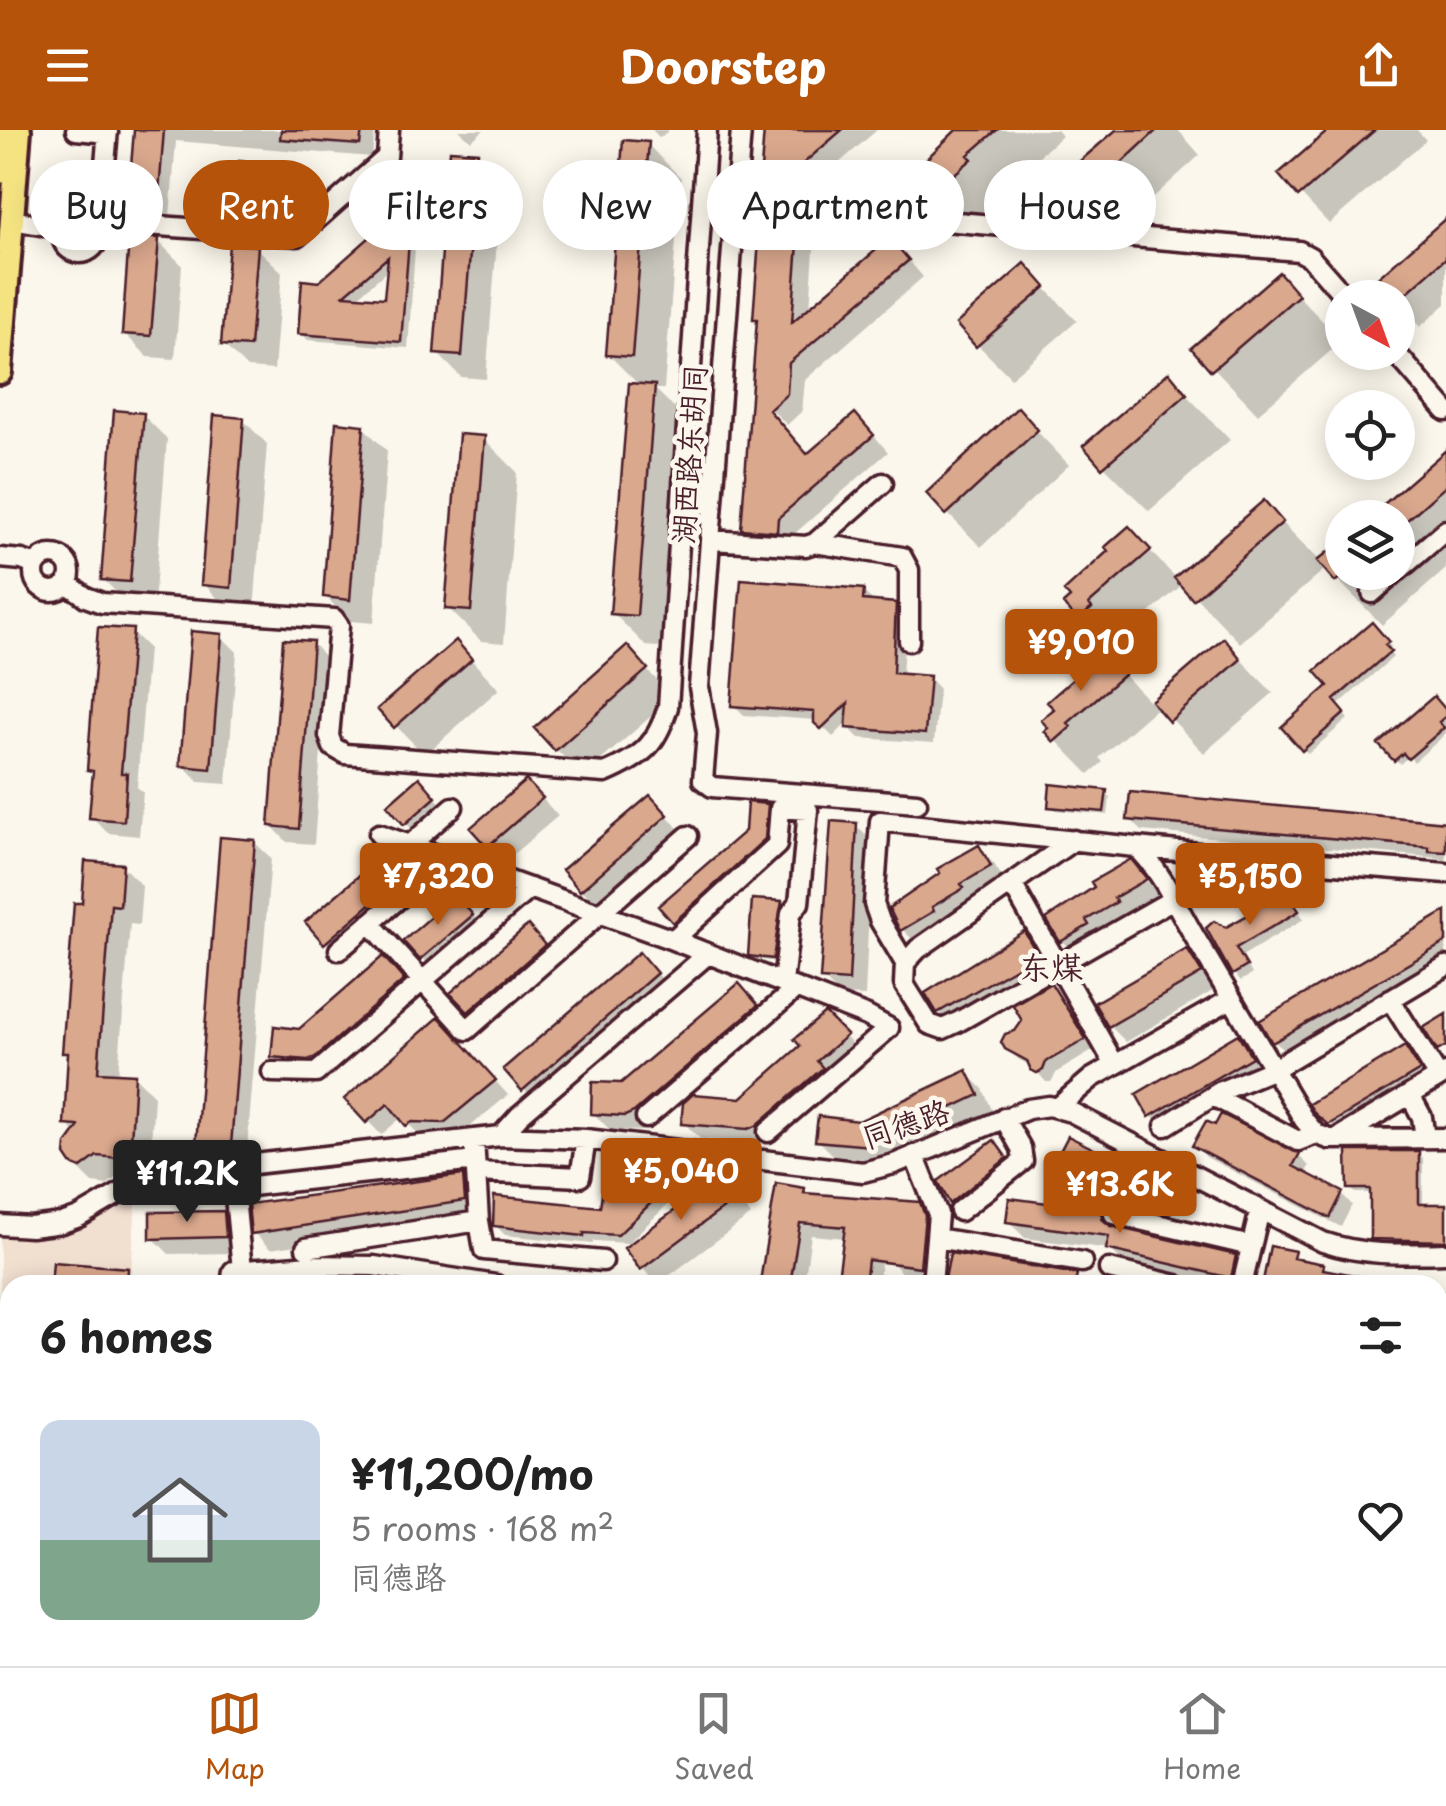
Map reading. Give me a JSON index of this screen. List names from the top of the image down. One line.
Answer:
{"streets":{"street":["湖西路东胡同","同德路"]},"districts":["东煤"],"north":"bottom right","page":{"header":"Doorstep","chip":["Buy","Rent","Filters","New","Apartment","House"],"price":["¥9,010","¥7,320","¥5,150","¥5,040","¥11.2K","¥13.6K"],"heading":"6 homes","list":[{"name":"¥11,200/mo","note":"5 rooms · 168 m² · 同德路"}],"tabs":["Map","Saved","Home"]}}
